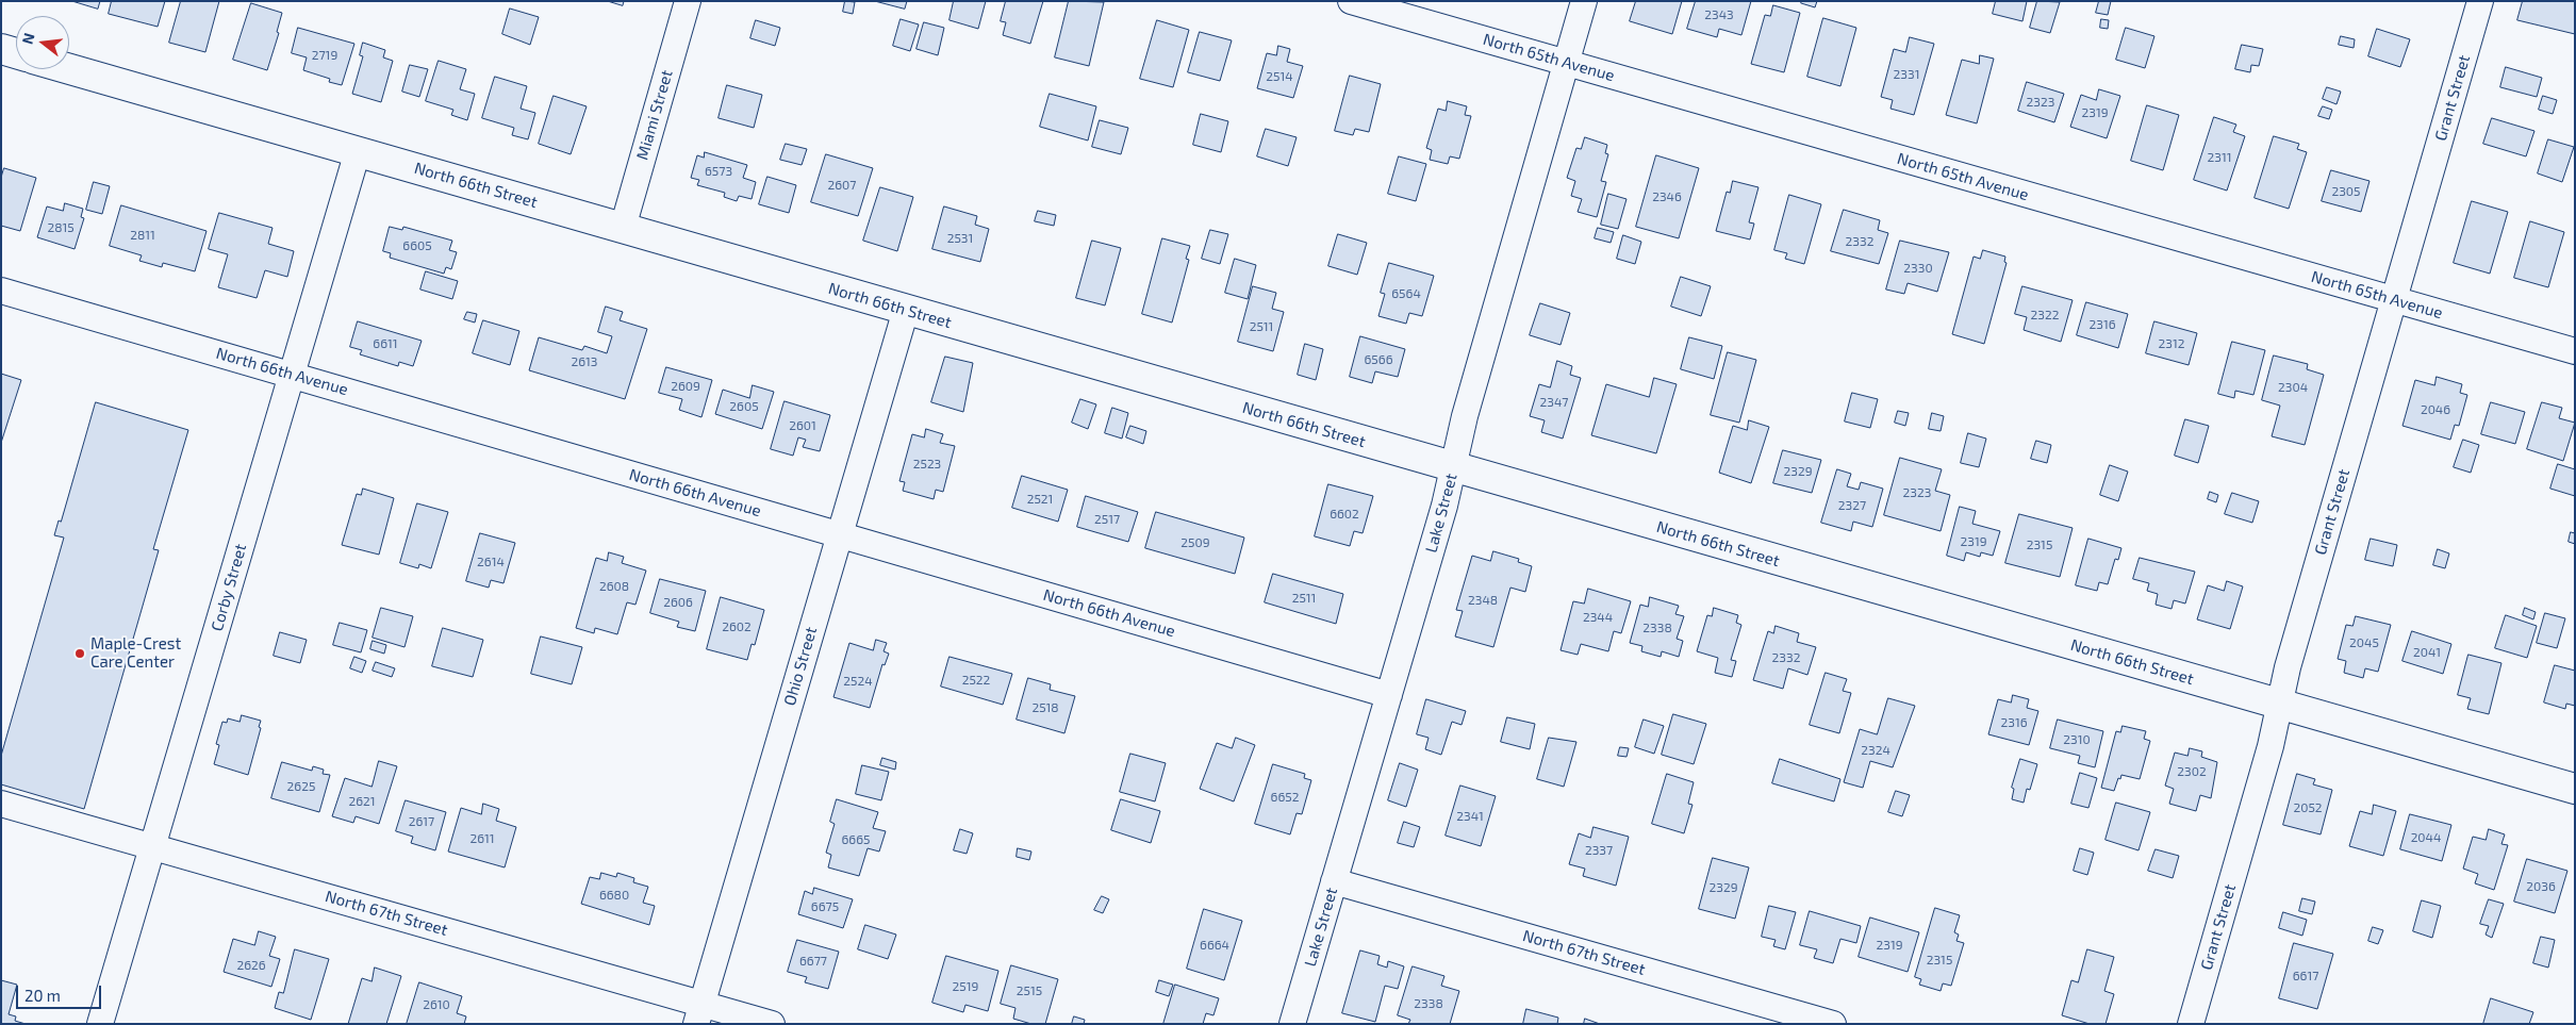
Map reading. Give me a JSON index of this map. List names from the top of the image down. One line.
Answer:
{"streets":{"street":["North 65th Avenue","Grant Street","Miami Street","North 66th Street","North 66th Avenue","Lake Street","Corby Street","Ohio Street","North 67th Street"]},"crossings":[["North 65th Avenue","Grant Street"],["North 65th Avenue","Lake Street"],["Grant Street","North 66th Street"],["Miami Street","North 66th Street"],["North 66th Street","Lake Street"],["North 66th Street","Corby Street"],["North 66th Street","Ohio Street"],["North 66th Avenue","Lake Street"],["North 66th Avenue","Corby Street"],["North 66th Avenue","Ohio Street"],["Lake Street","North 67th Street"],["Corby Street","North 67th Street"],["Ohio Street","North 67th Street"]],"places":["Maple-Crest Care Center"],"house_numbers":["2343","2719","2331","2514","2323","2319","2311","6573","2607","2305","2346","2815","2811","2531","2332","6605","2330","6564","2322","2316","2511","6611","2312","6566","2613","2609","2304","2347","2605","2046","2601","2523","2329","2323","2521","2327","6602","2517","2319","2509","2315","2614","2608","2511","2348","2606","2344","2602","2338","2045","2041","2332","2522","2524","2518","2316","2310","2324","2302","2625","6652","2621","2052","2341","2617","2044","2611","6665","2337","2036","2329","6680","6675","6664","2319","2315","6677","2626","6617","2519","2515","2338","2610"],"scale_bar":"20 m","north":"left"}
